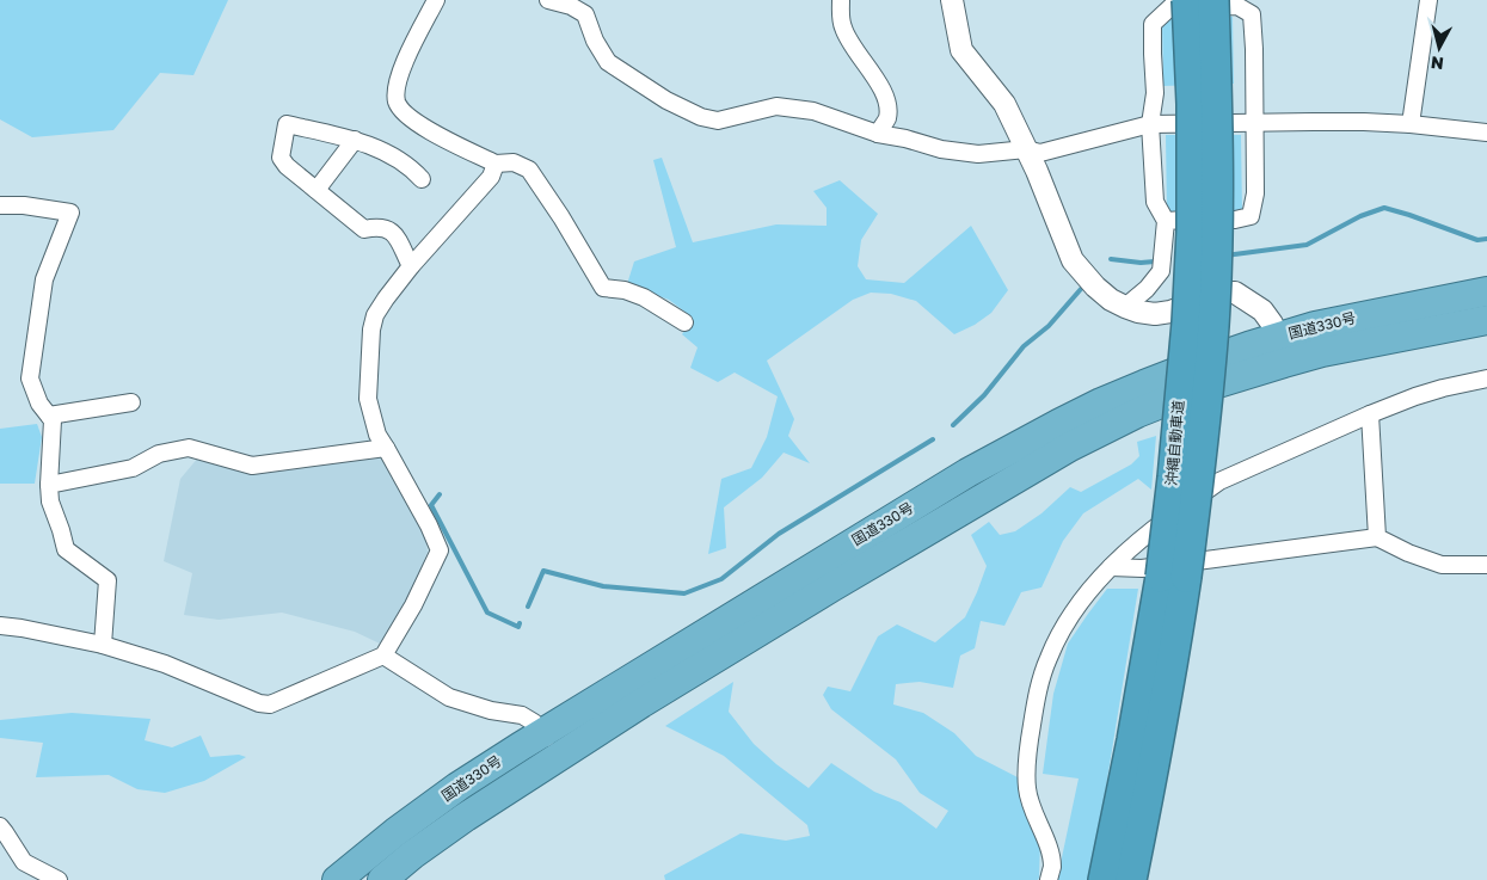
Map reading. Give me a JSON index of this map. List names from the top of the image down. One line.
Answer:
{"streets":{"highway":["国道330号","沖縄自動車道"]},"north":"bottom"}
